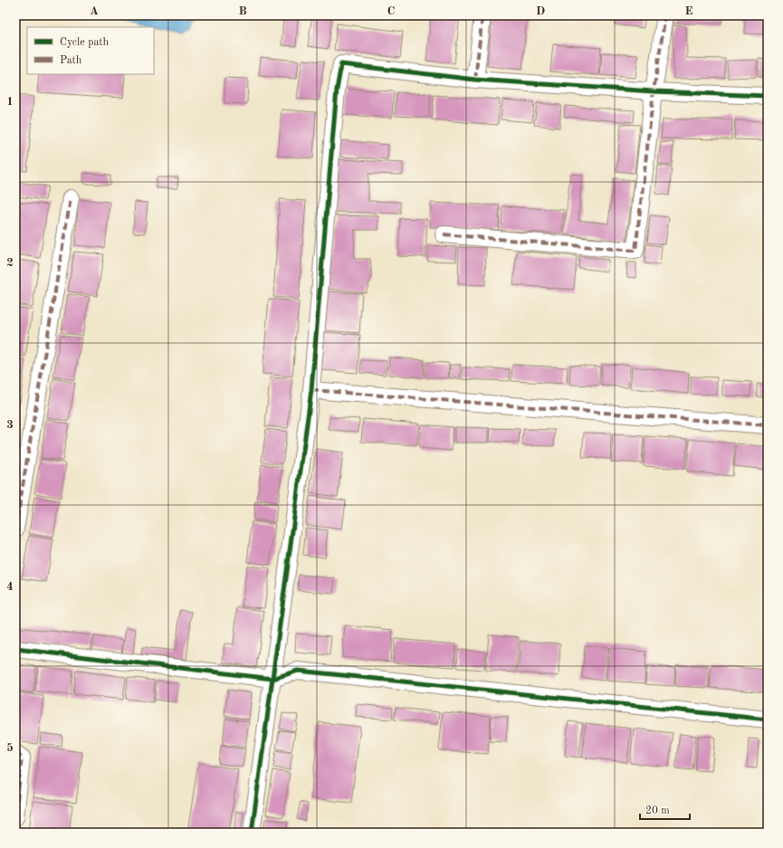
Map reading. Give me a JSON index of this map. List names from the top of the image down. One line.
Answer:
{"legend":["Cycle path","Path"],"scale_bar":"20 m","grid":{"columns":["A","B","C","D","E"],"rows":["1","2","3","4","5"]}}
